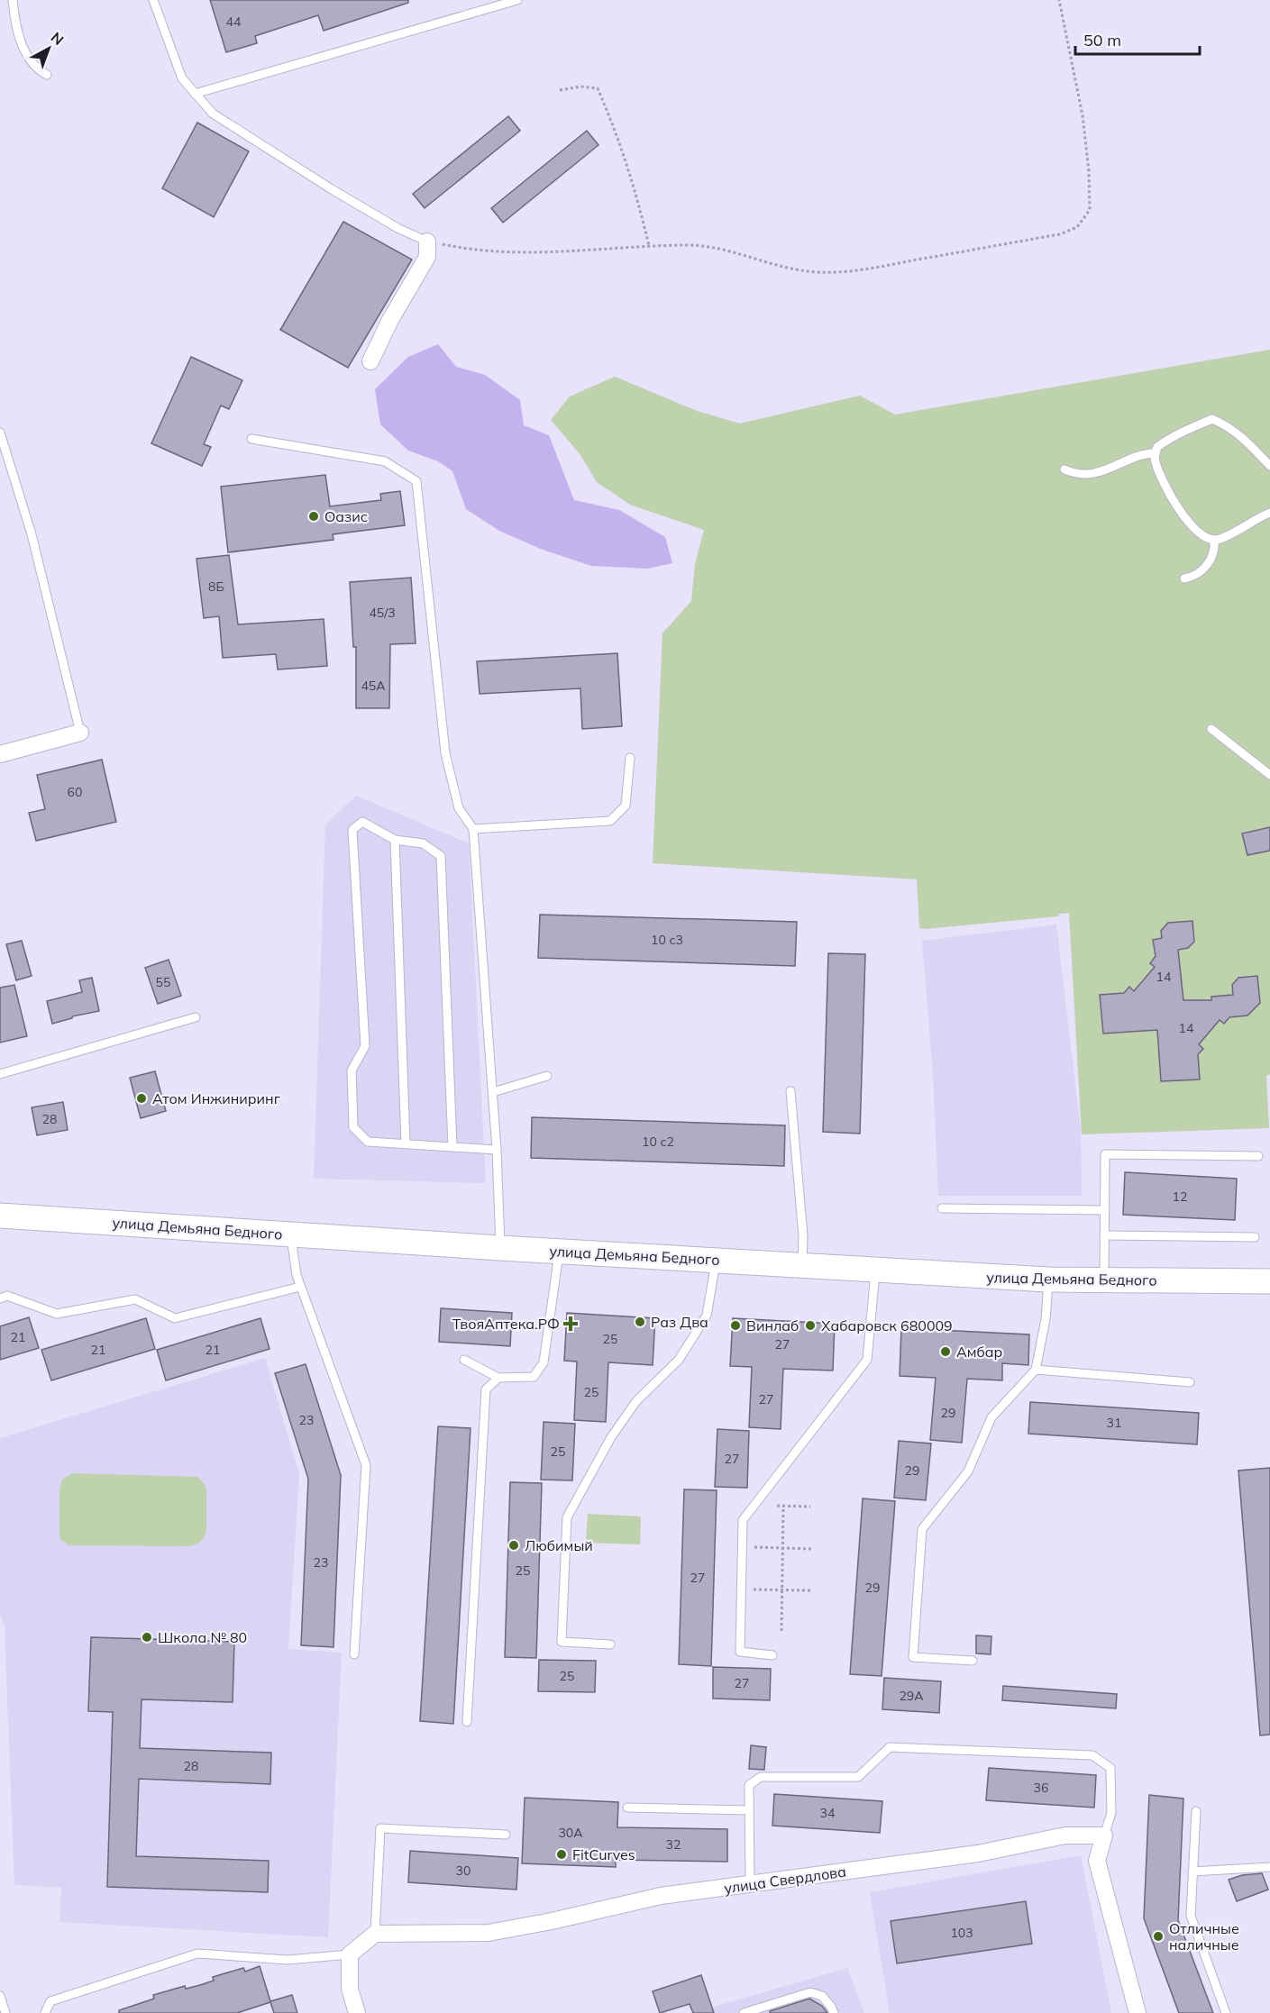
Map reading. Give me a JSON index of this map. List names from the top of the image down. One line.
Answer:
{"streets":{"main road":["улица Демьяна Бедного"],"street":["улица Свердлова"]},"places":{"other":["Оазис","Атом Инжиниринг","Раз Два","Винлаб","Хабаровск 680009","Амбар","Любимый","Школа № 80","FitCurves","Отличные наличные"],"health":["ТвояАптека.РФ"]},"house_numbers":["44","8Б","45/3","45А","60","10 с3","14","55","14","28","10 с2","12","21","25","27","21","21","25","27","29","23","31","25","27","29","23","25","27","29","25","27","29А","28","36","34","30А","32","30","103"],"scale_bar":"50 m","north":"top right"}
